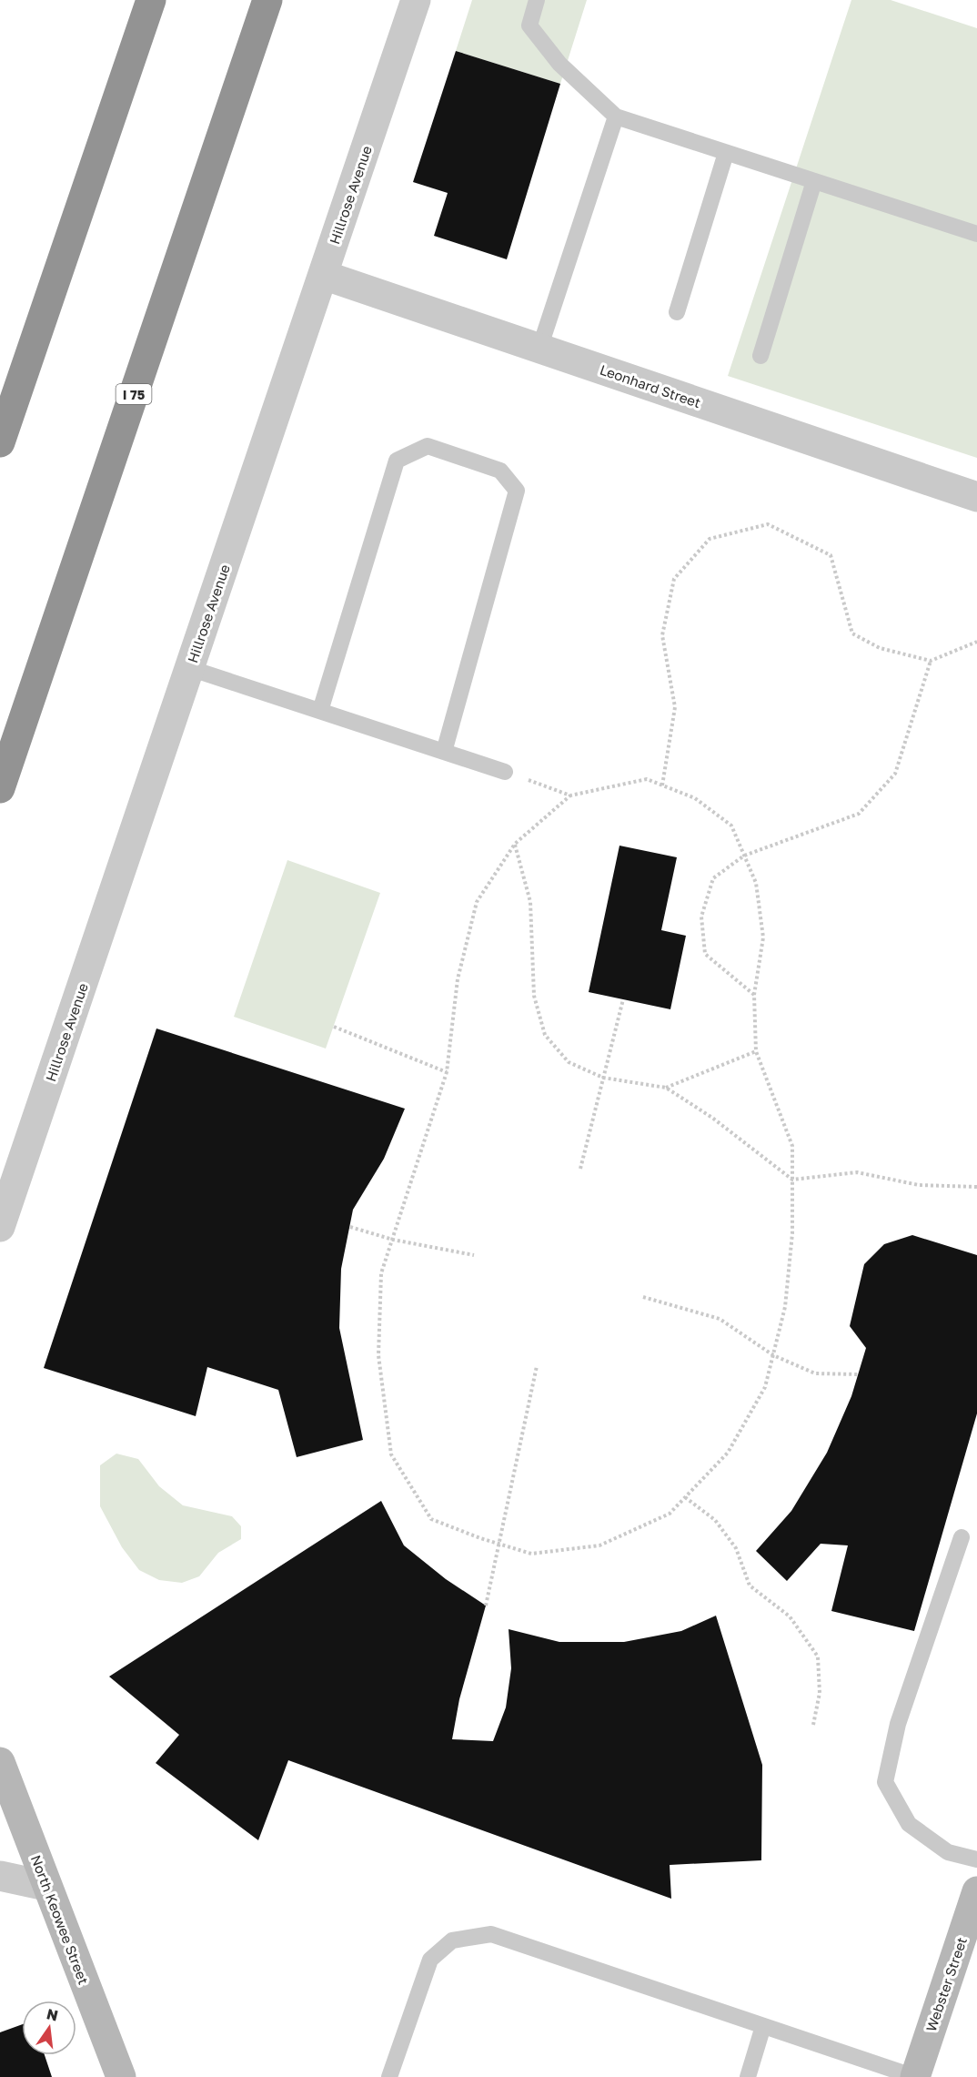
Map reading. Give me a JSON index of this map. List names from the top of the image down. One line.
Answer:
{"streets":{"highway":["I 75"],"main road":["North Keowee Street","Webster Street"],"street":["Hillrose Avenue","Leonhard Street"]},"crossings":[["Hillrose Avenue","Leonhard Street"]],"north":"top"}
